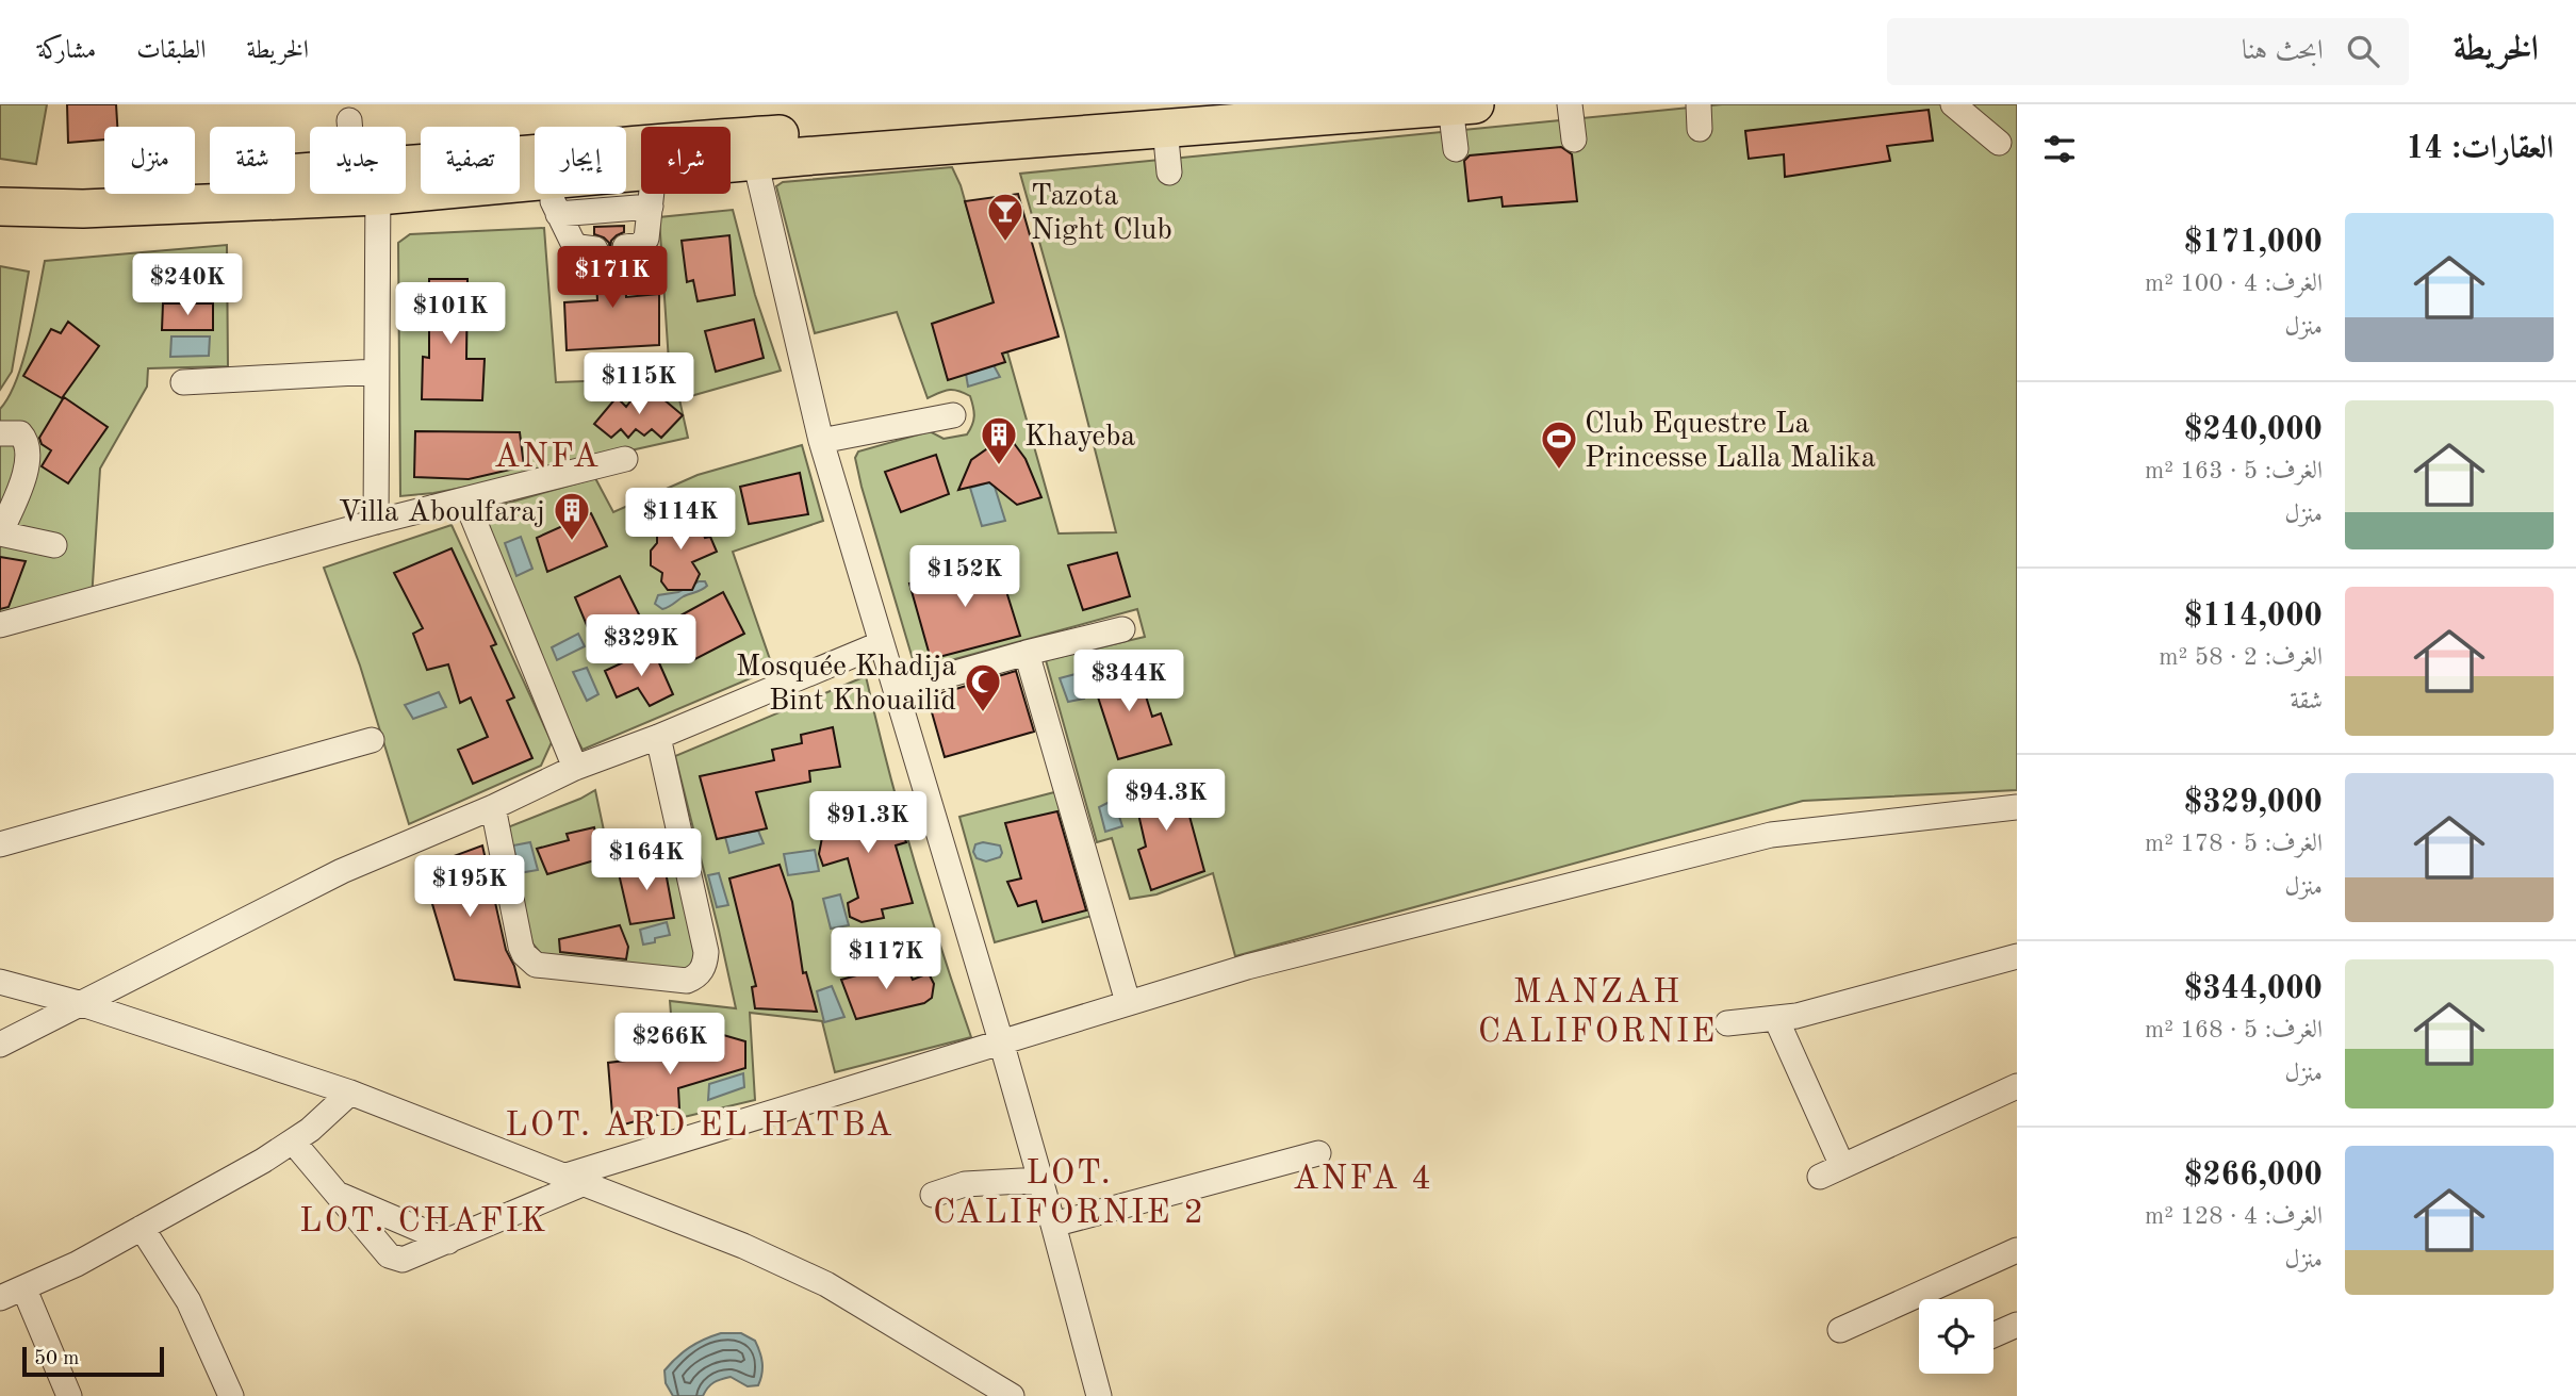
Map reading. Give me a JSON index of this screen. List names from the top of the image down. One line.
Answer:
{"districts":["ANFA","MANZAH CALIFORNIE","LOT. ARD EL HATBA","LOT. CALIFORNIE 2","ANFA 4","LOT. CHAFIK"],"places":{"bar":["Tazota Night Club"],"building":["Khayeba","Villa Aboulfaraj"],"sports":["Club Equestre La Princesse Lalla Malika"],"mosque":["Mosquée Khadija Bint Khouailid"]},"scale_bar":"50 m","page":{"header":"الخريطة","search":"ابحث هنا","nav":["الخريطة","الطبقات","مشاركة"],"heading":"العقارات: 14","chip":["شراء","إيجار","تصفية","جديد","شقة","منزل"],"list":[{"name":"$171,000","note":"الغرف: 4 · 100 m² · منزل"},{"name":"$240,000","note":"الغرف: 5 · 163 m² · منزل"},{"name":"$114,000","note":"الغرف: 2 · 58 m² · شقة"},{"name":"$329,000","note":"الغرف: 5 · 178 m² · منزل"},{"name":"$344,000","note":"الغرف: 5 · 168 m² · منزل"},{"name":"$266,000","note":"الغرف: 4 · 128 m² · منزل"}],"price":["$171K","$240K","$101K","$115K","$114K","$152K","$329K","$344K","$94.3K","$91.3K","$164K","$195K","$117K","$266K"],"scale":"50 m"}}
